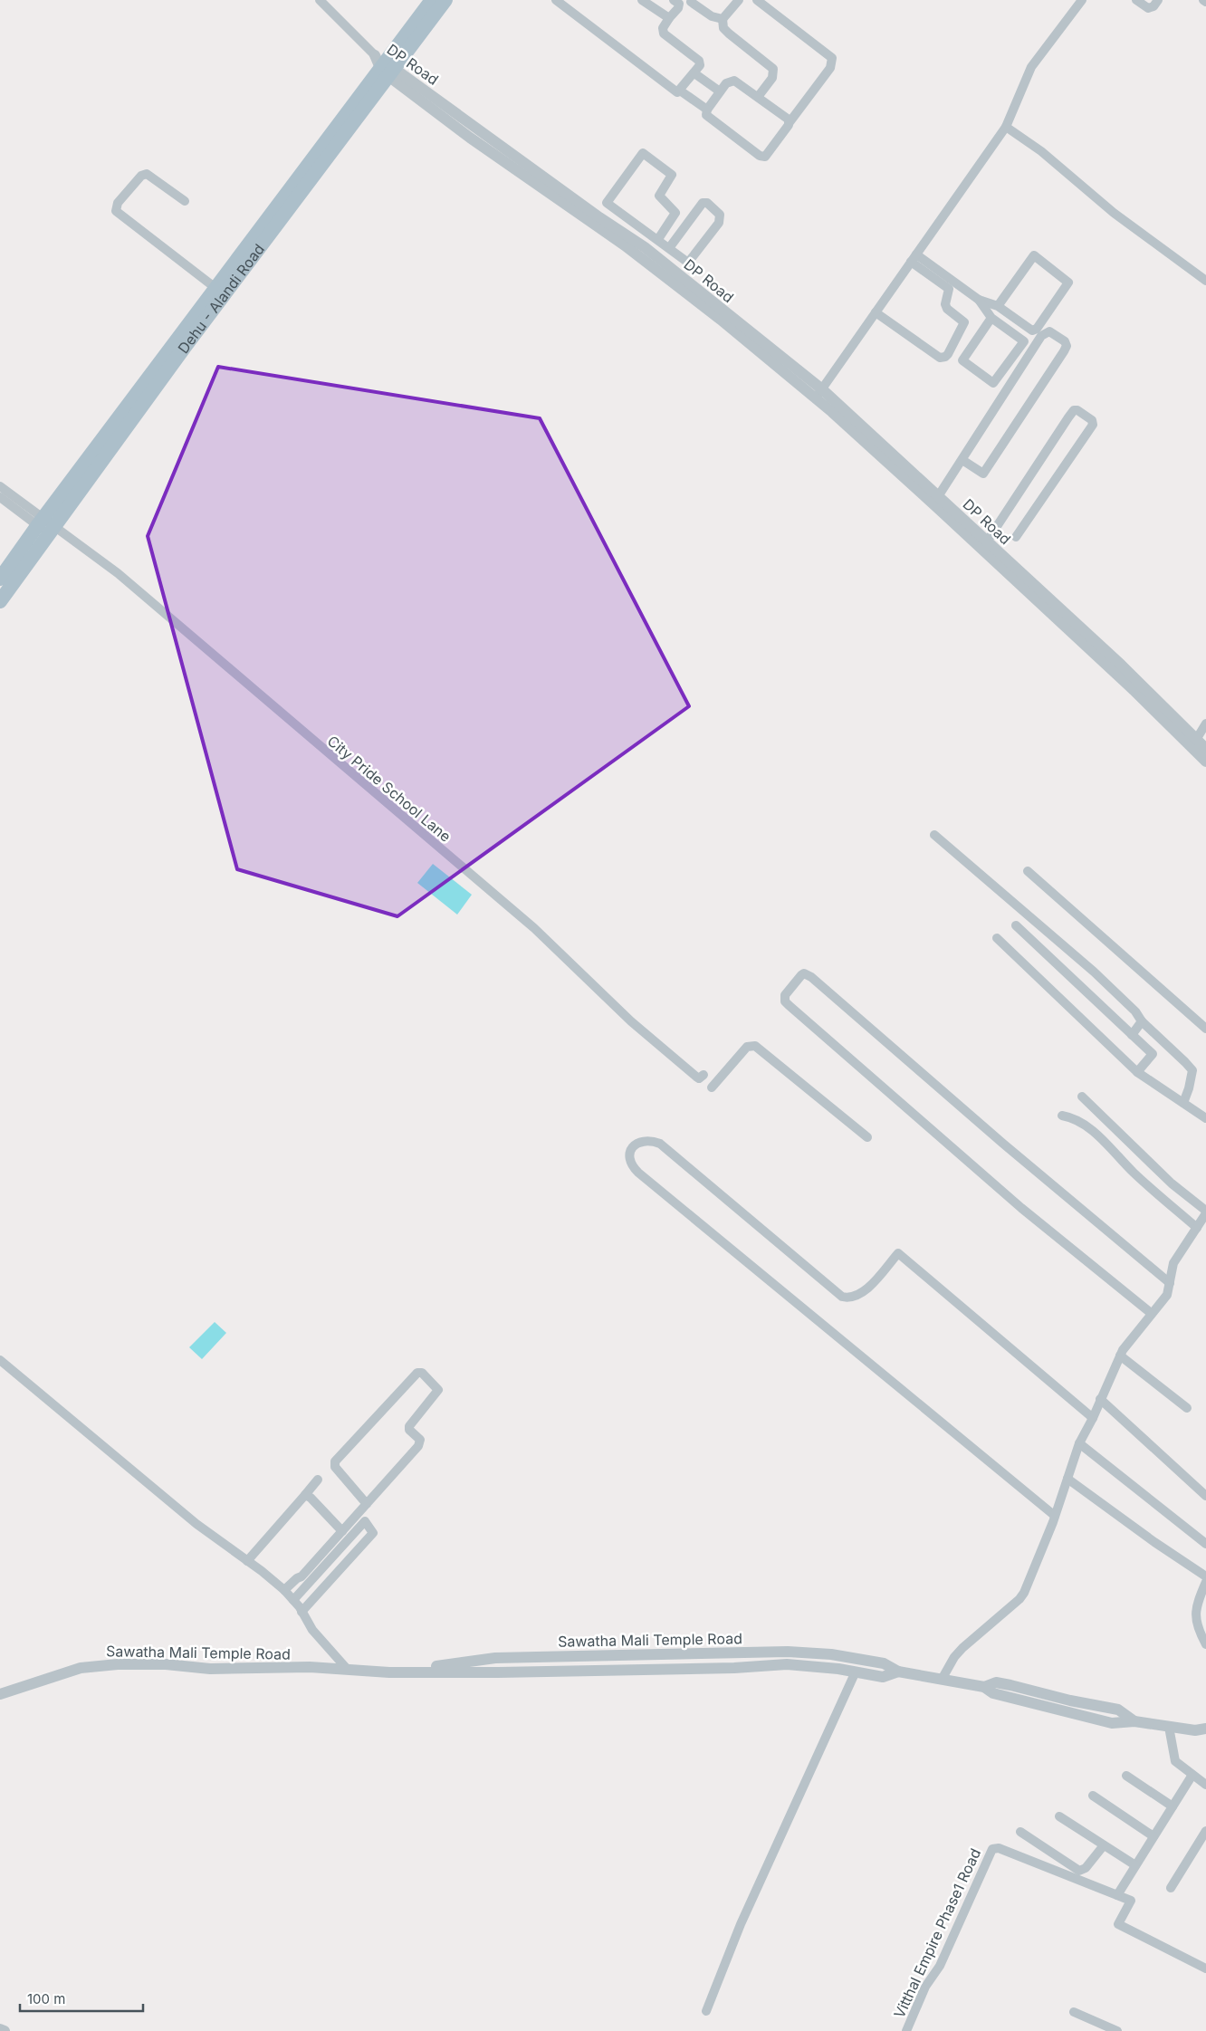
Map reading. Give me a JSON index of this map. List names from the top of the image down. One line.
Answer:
{"streets":{"main road":["Dehu - Alandi Road"],"street":["DP Road","City Pride School Lane","Sawatha Mali Temple Road","Vitthal Empire Phase1 Road"]},"crossings":[["DP Road","Dehu - Alandi Road"],["Dehu - Alandi Road","City Pride School Lane"]],"scale_bar":"100 m"}
